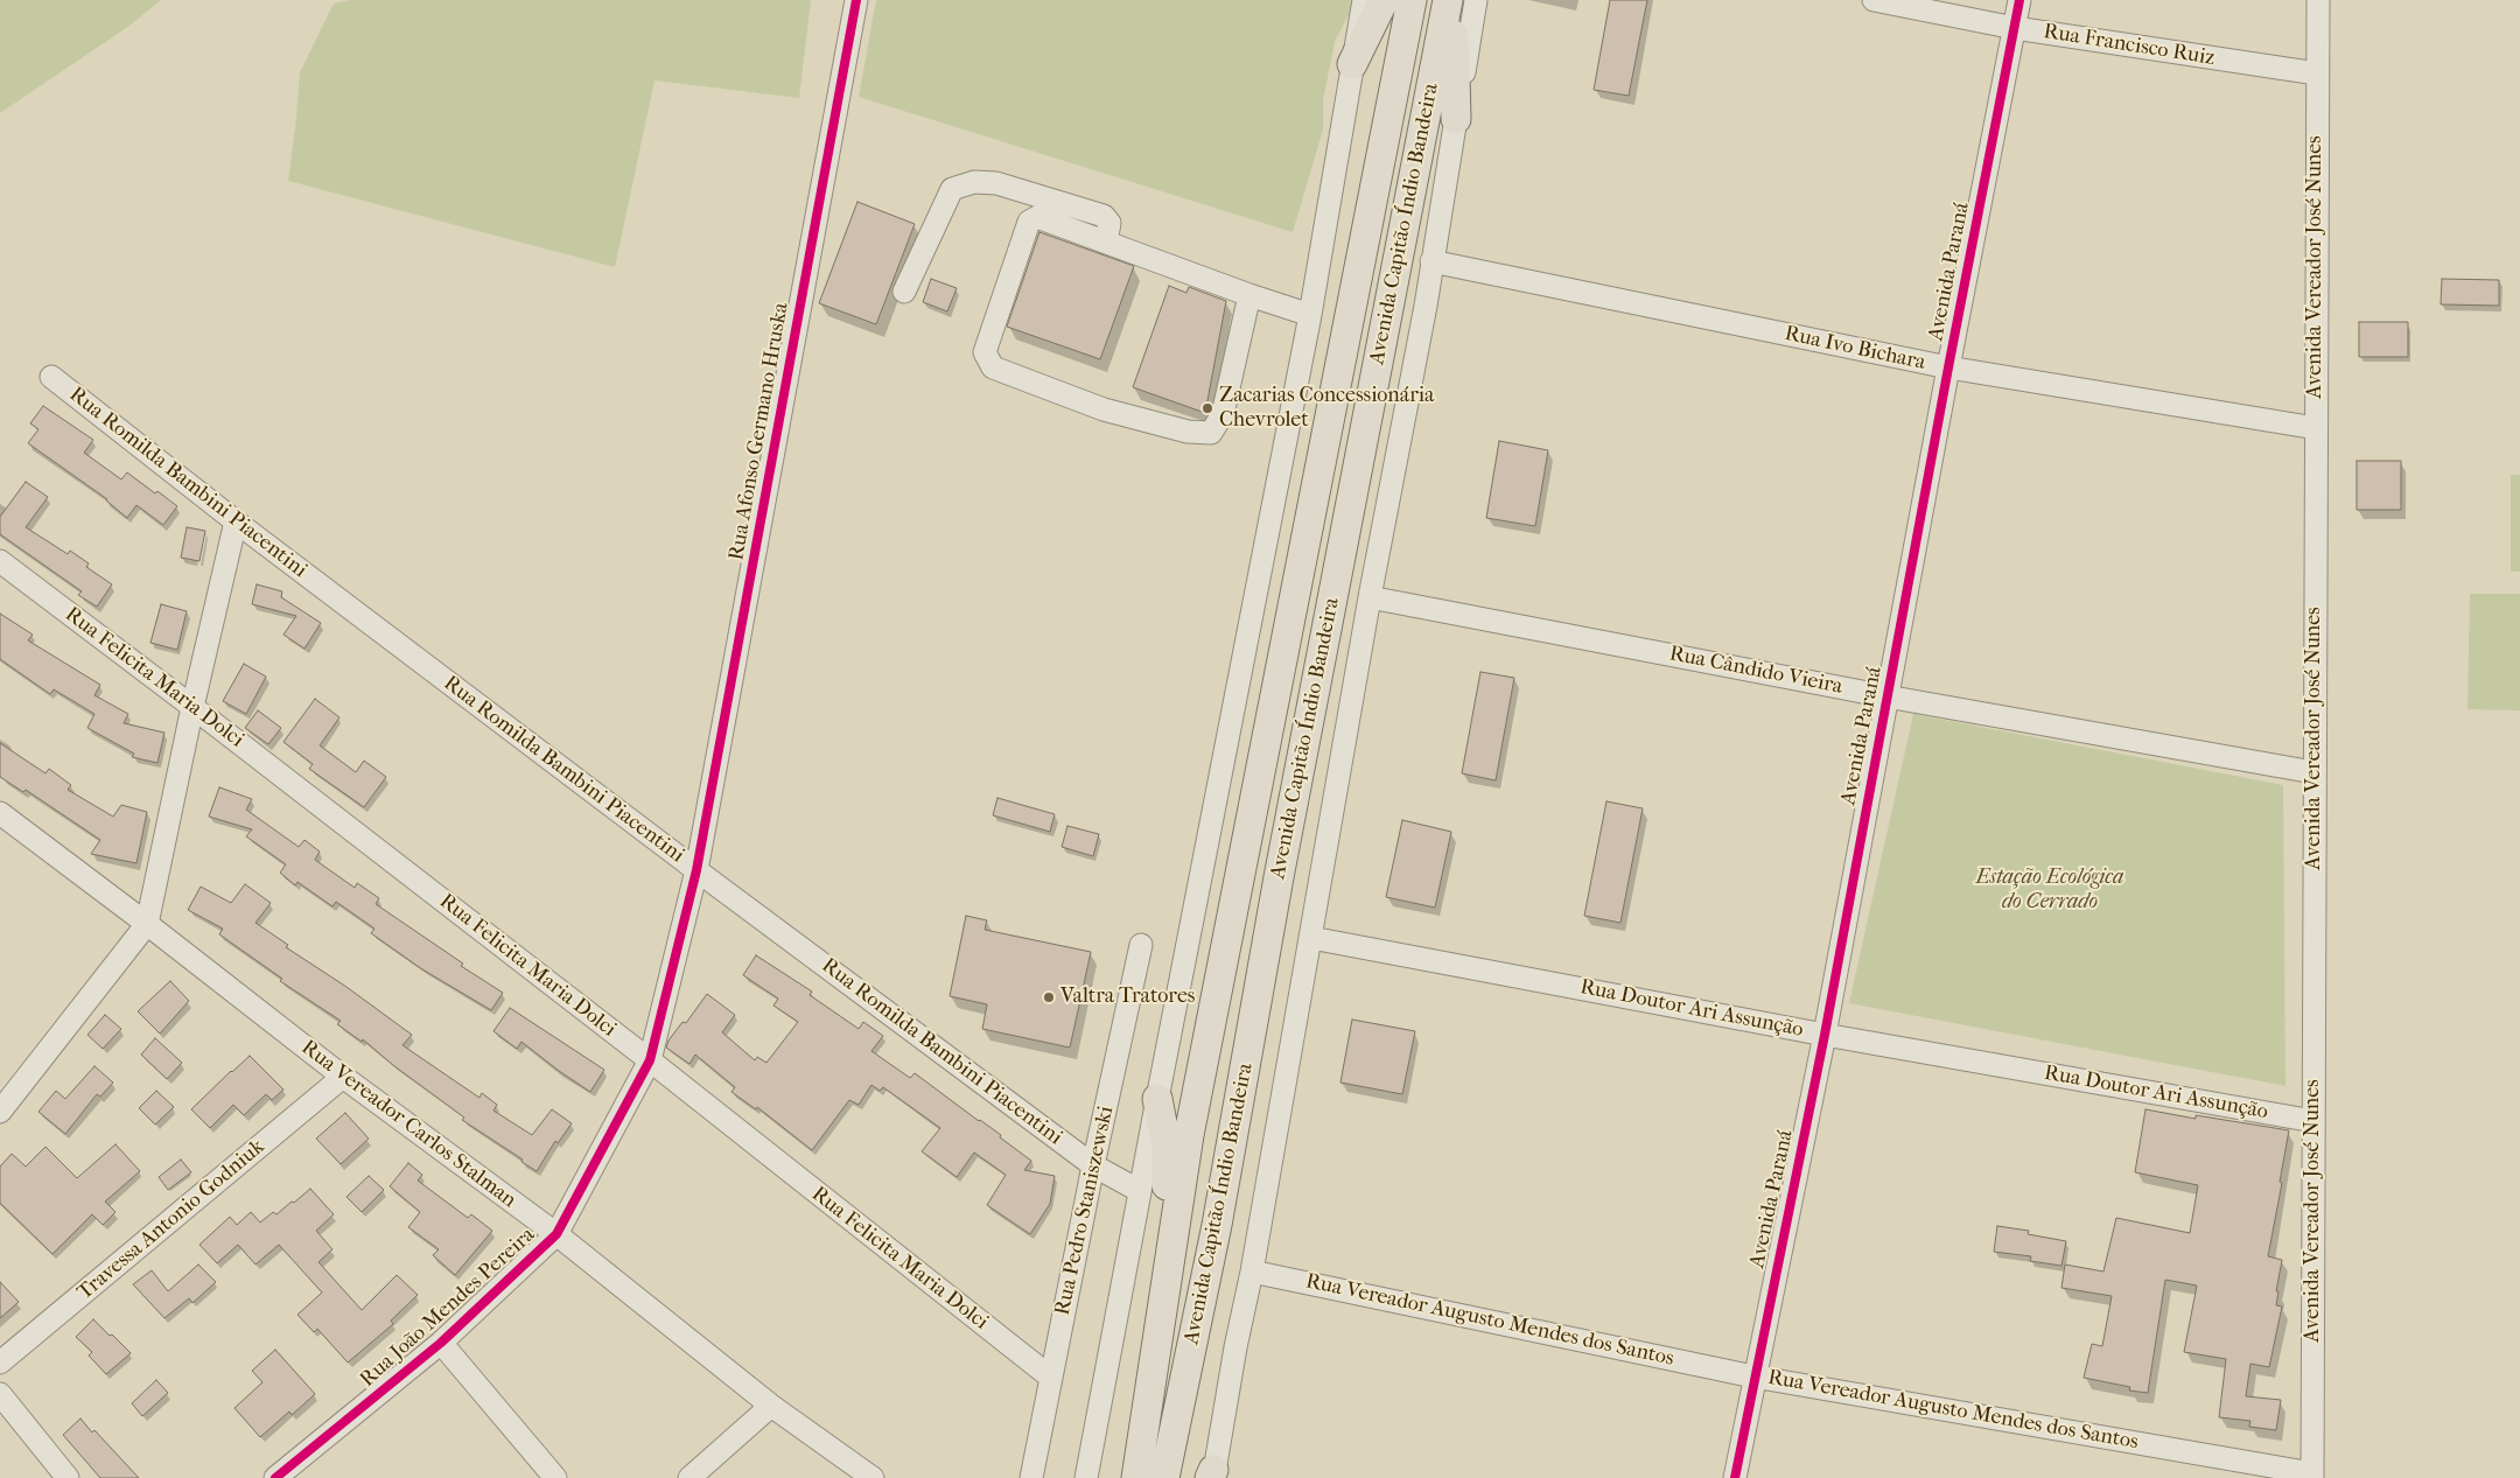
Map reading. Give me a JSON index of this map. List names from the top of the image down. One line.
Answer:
{"streets":{"main road":["Avenida Capitão Índio Bandeira"],"street":["Rua Francisco Ruiz","Avenida Vereador José Nunes","Avenida Paraná","Rua Ivo Bichara","Rua Afonso Germano Hruska","Rua Romilda Bambini Piacentini","Rua Cândido Vieira","Rua Felicita Maria Dolci","Rua Doutor Ari Assunção","Rua Vereador Carlos Stalman","Rua Pedro Staniszewski","Travessa Antonio Godniuk","Rua João Mendes Pereira","Rua Vereador Augusto Mendes dos Santos"]},"crossings":[["Rua Francisco Ruiz","Avenida Vereador José Nunes"],["Rua Francisco Ruiz","Avenida Paraná"],["Avenida Vereador José Nunes","Rua Ivo Bichara"],["Avenida Vereador José Nunes","Rua Cândido Vieira"],["Avenida Vereador José Nunes","Rua Doutor Ari Assunção"],["Avenida Vereador José Nunes","Rua Vereador Augusto Mendes dos Santos"],["Avenida Paraná","Rua Ivo Bichara"],["Avenida Paraná","Rua Cândido Vieira"],["Avenida Paraná","Rua Doutor Ari Assunção"],["Avenida Paraná","Rua Vereador Augusto Mendes dos Santos"],["Rua Afonso Germano Hruska","Rua Romilda Bambini Piacentini"],["Rua Afonso Germano Hruska","Rua João Mendes Pereira"],["Rua Romilda Bambini Piacentini","Rua Pedro Staniszewski"],["Rua Romilda Bambini Piacentini","Rua João Mendes Pereira"],["Rua Felicita Maria Dolci","Rua Pedro Staniszewski"],["Rua Felicita Maria Dolci","Rua João Mendes Pereira"],["Rua Vereador Carlos Stalman","Travessa Antonio Godniuk"],["Rua Vereador Carlos Stalman","Rua João Mendes Pereira"]],"parks":["Estação Ecológica do Cerrado"],"places":["Zacarias Concessionária Chevrolet","Valtra Tratores"]}
